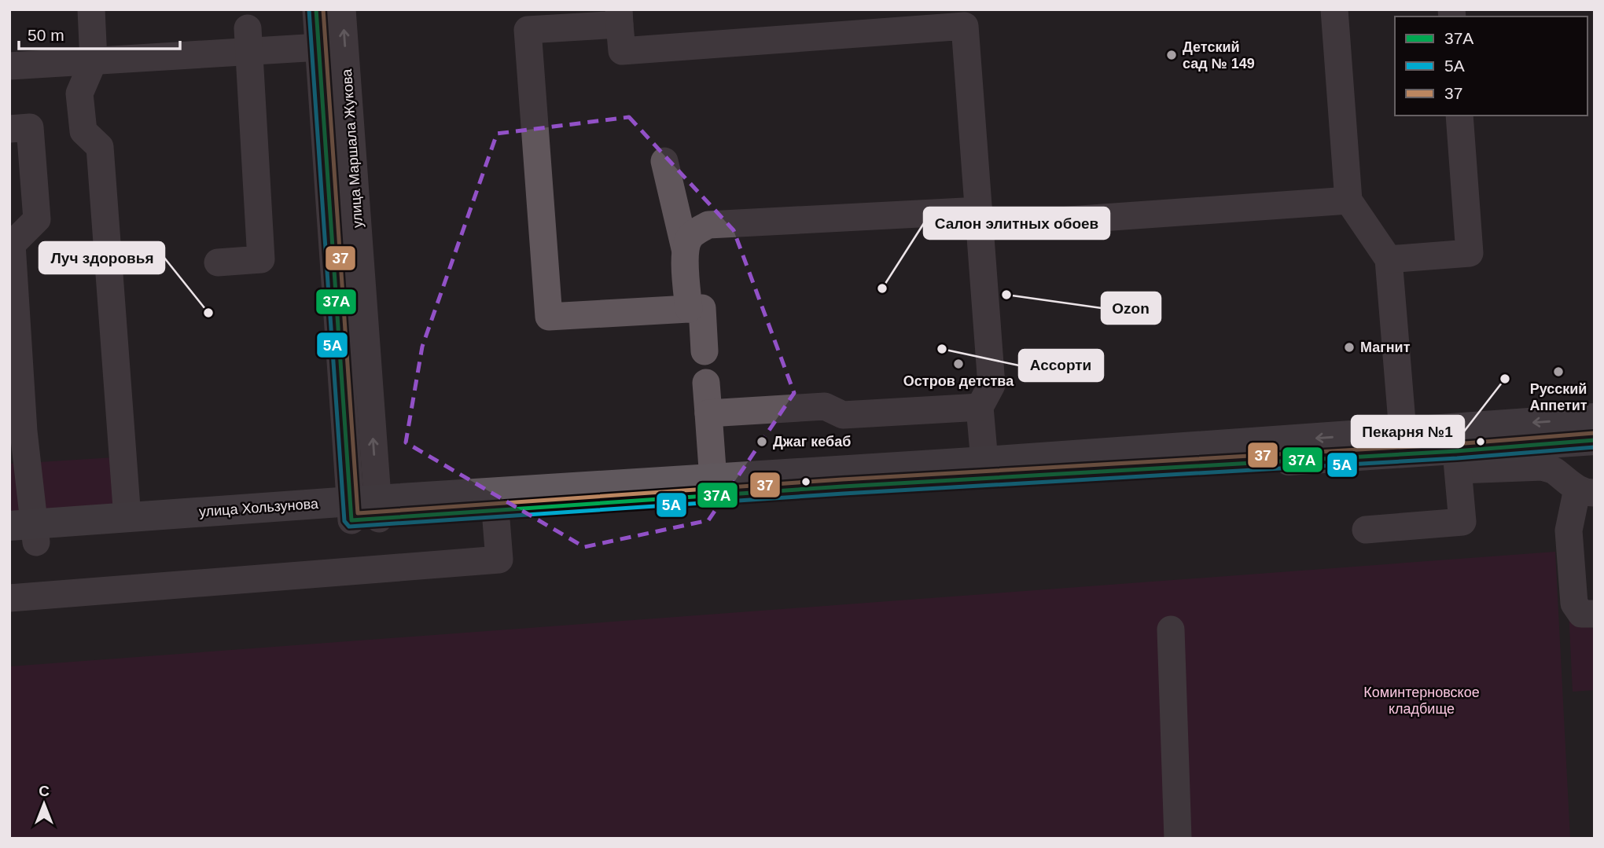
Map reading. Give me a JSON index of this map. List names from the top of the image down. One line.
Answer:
{"streets":{"main road":["улица Хользунова"],"street":["улица Маршала Жукова"]},"crossings":[["улица Маршала Жукова","улица Хользунова"]],"parks":["Коминтерновское кладбище"],"places":["Детский сад № 149","Салон элитных обоев","Ozon","Луч здоровья","Магнит","Ассорти","Остров детства","Русский Аппетит","Пекарня №1","Джаг кебаб"],"lines":["transit line 37А","transit line 37","transit line 5А"],"legend":["37А","5А","37"],"scale_bar":"50 m","north":"top"}
